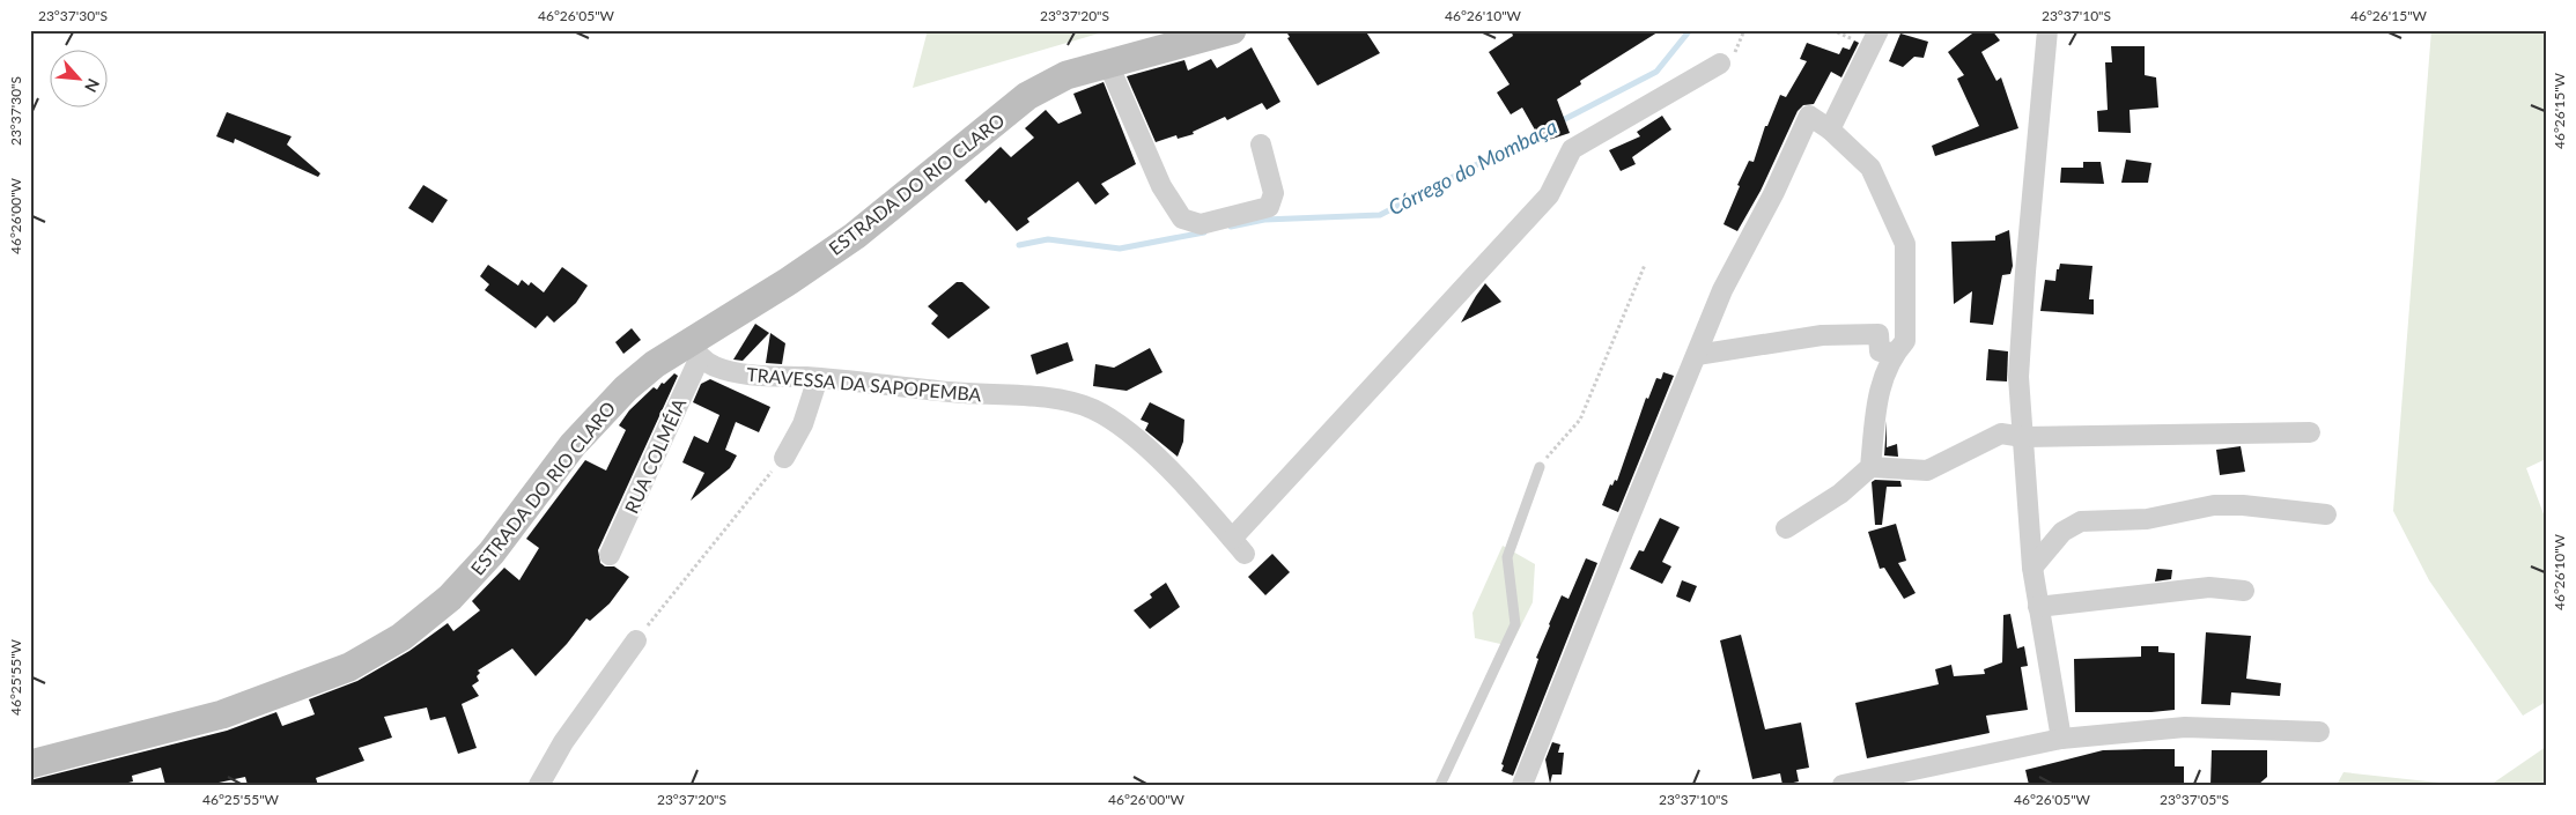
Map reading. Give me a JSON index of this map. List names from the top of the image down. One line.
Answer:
{"streets":{"main road":["ESTRADA DO RIO CLARO"],"street":["TRAVESSA DA SAPOPEMBA","RUA COLMÉIA"]},"crossings":[["ESTRADA DO RIO CLARO","TRAVESSA DA SAPOPEMBA"],["ESTRADA DO RIO CLARO","RUA COLMÉIA"],["TRAVESSA DA SAPOPEMBA","RUA COLMÉIA"]],"water":["Córrego do Mombaça"],"north":"bottom right","coordinates":["23°37'30\"S","46°26'05\"W","23°37'20\"S","46°26'10\"W","23°37'10\"S","46°26'15\"W","46°26'00\"W","46°25'55\"W","23°37'05\"S"]}
